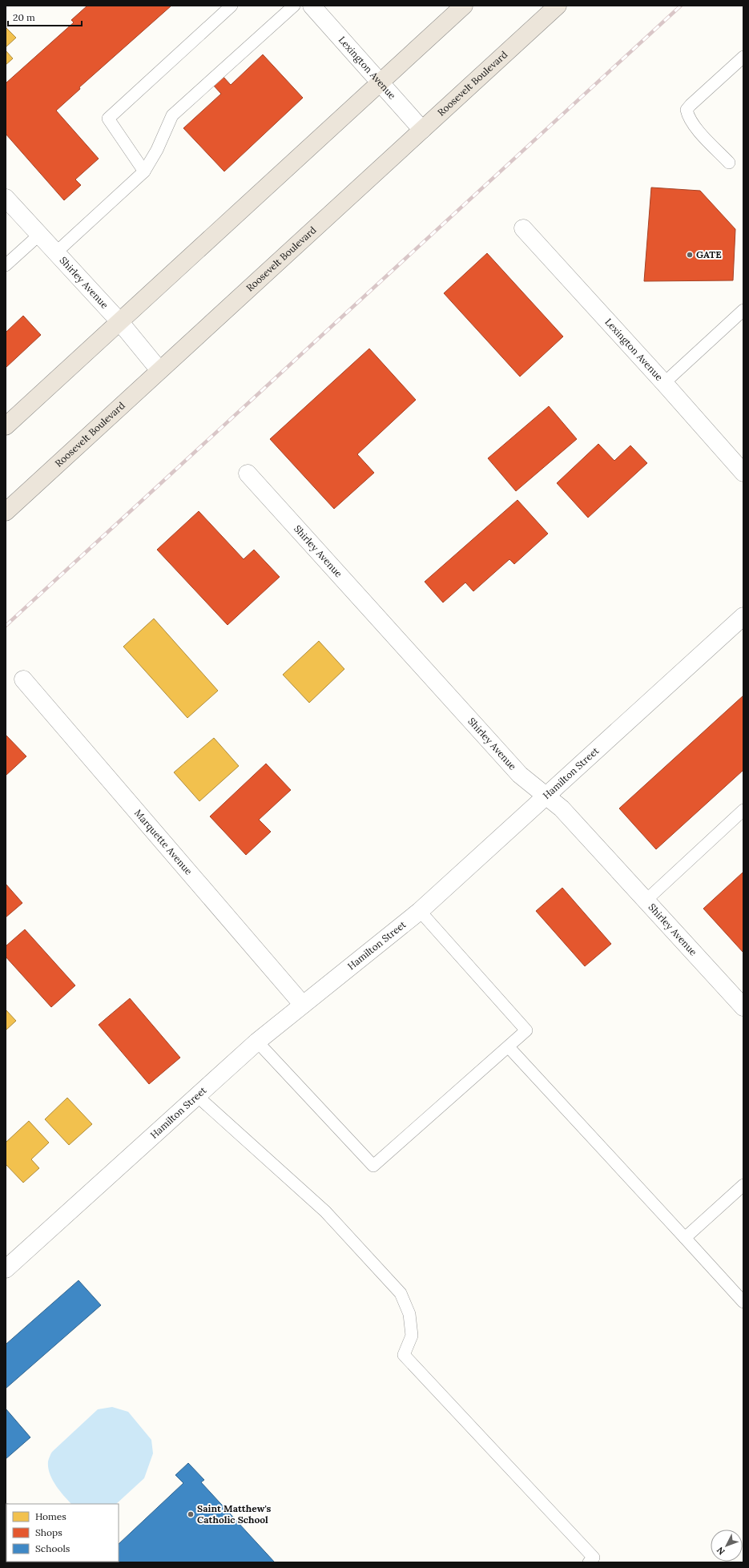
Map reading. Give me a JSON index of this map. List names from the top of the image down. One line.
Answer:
{"streets":{"highway":["Roosevelt Boulevard"],"street":["Lexington Avenue","Shirley Avenue","Hamilton Street","Marquette Avenue"]},"crossings":[["Lexington Avenue","Roosevelt Boulevard"],["Roosevelt Boulevard","Shirley Avenue"],["Shirley Avenue","Hamilton Street"],["Hamilton Street","Marquette Avenue"]],"places":["GATE","Saint Matthew's Catholic School"],"legend":["Homes","Shops","Schools"],"scale_bar":"20 m","north":"bottom left"}
